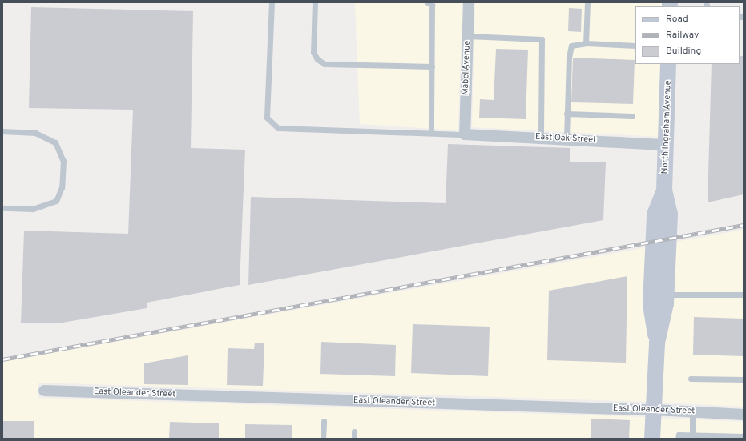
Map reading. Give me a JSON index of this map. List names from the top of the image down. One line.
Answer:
{"streets":{"street":["Mabel Avenue","North Ingraham Avenue","East Oak Street","East Oleander Street"]},"crossings":[["Mabel Avenue","East Oak Street"],["North Ingraham Avenue","East Oak Street"],["North Ingraham Avenue","East Oleander Street"]],"legend":["Road","Railway","Building"]}
